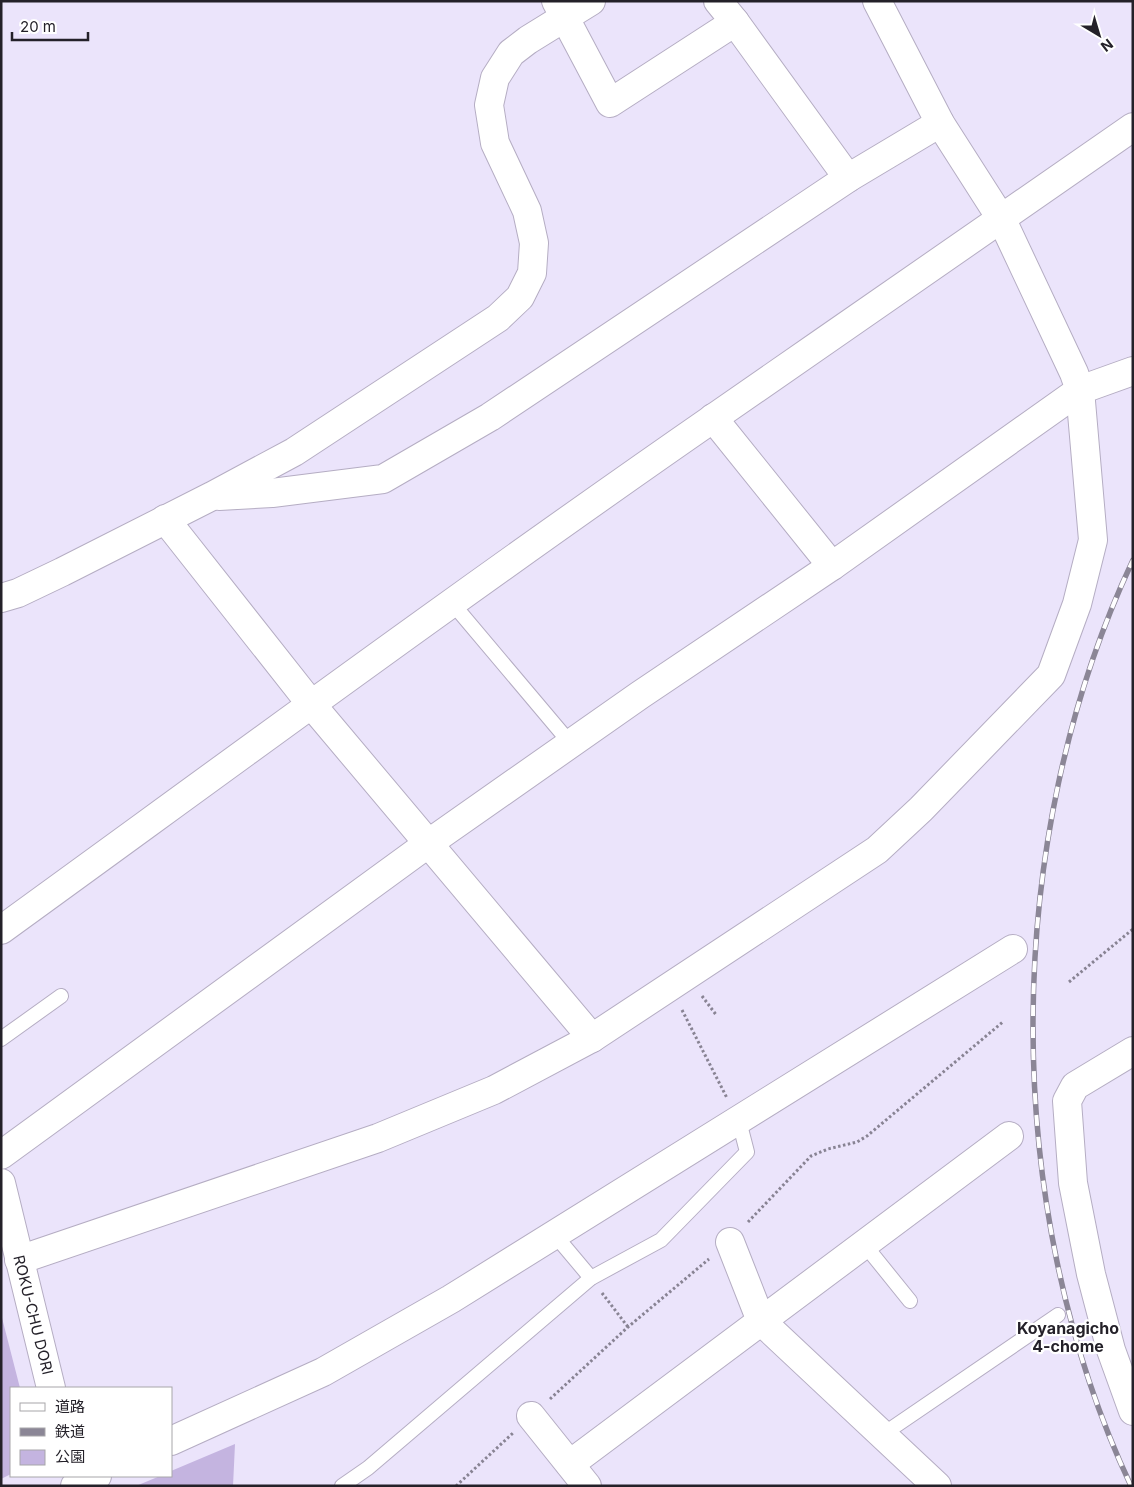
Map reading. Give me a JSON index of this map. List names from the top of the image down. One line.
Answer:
{"streets":{"street":["ROKU-CHU DORI"]},"districts":["Koyanagicho 4-chome"],"legend":["道路","鉄道","公園"],"scale_bar":"20 m","north":"bottom right"}
